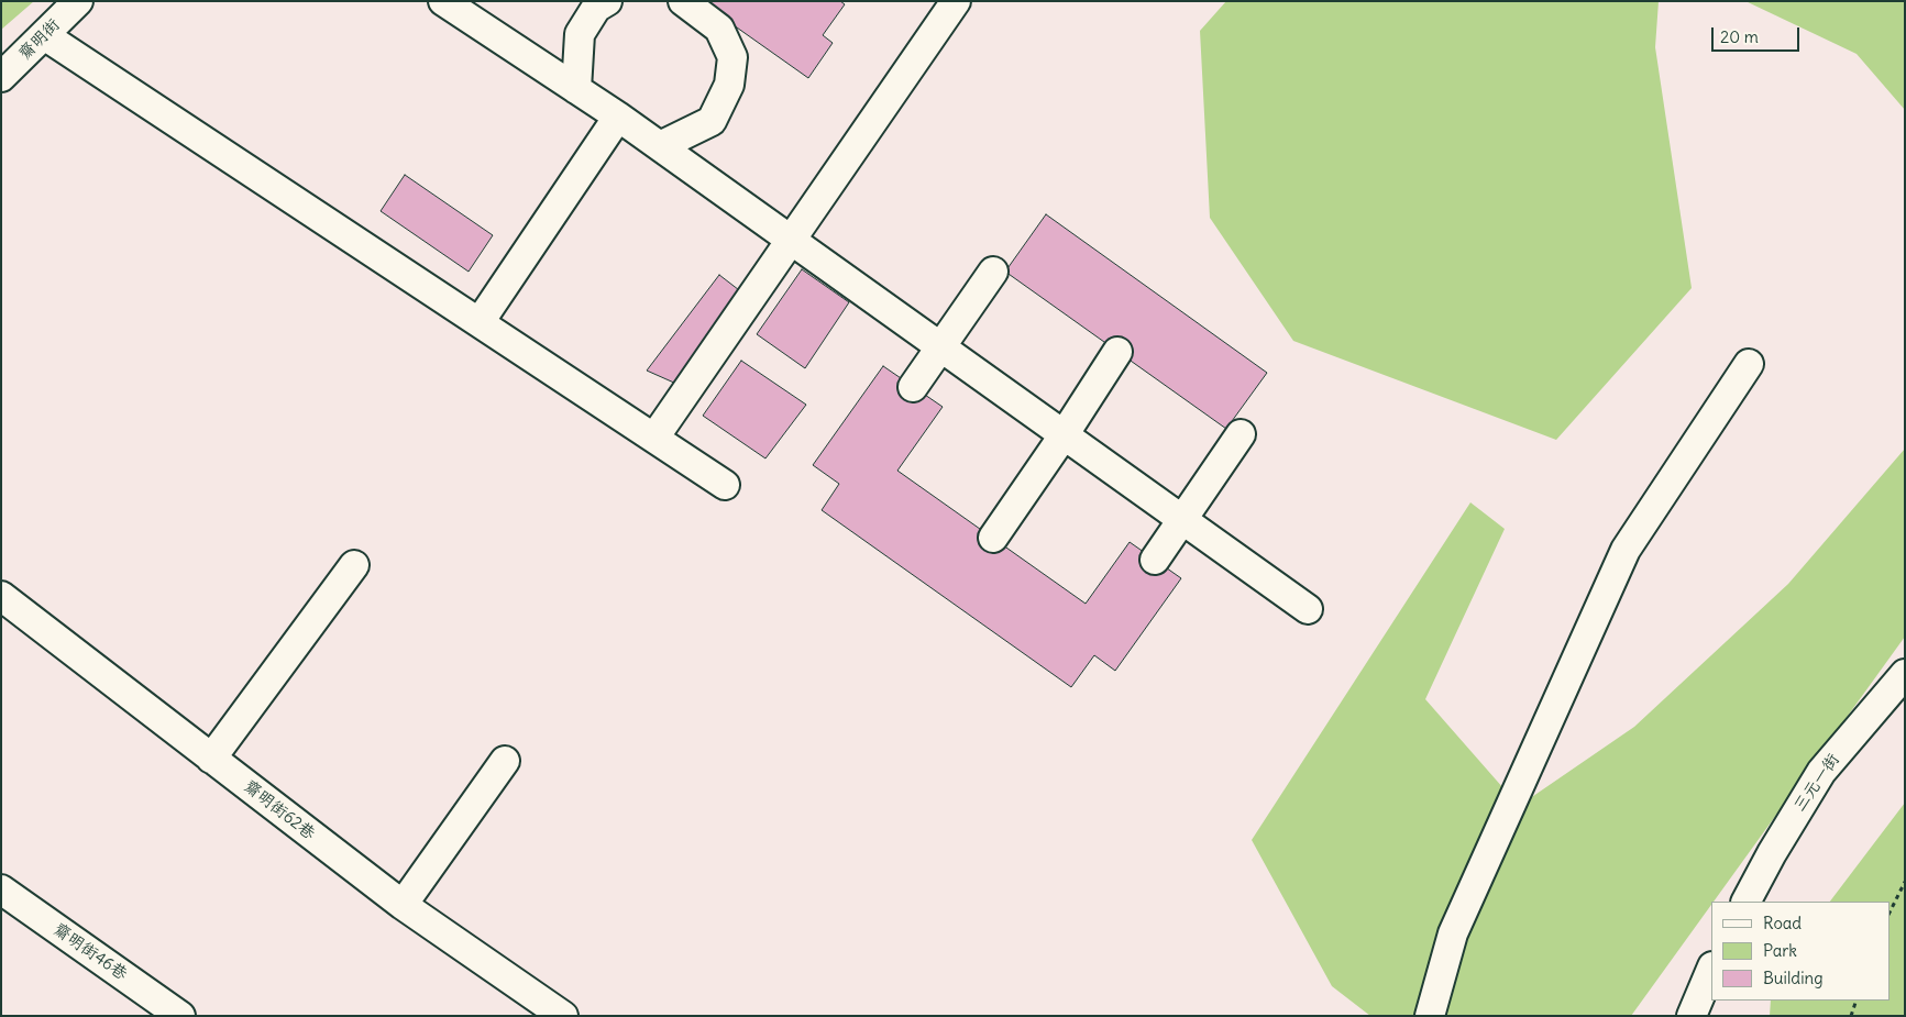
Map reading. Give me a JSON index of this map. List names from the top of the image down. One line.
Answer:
{"streets":{"street":["齋明街","三元一街","齋明街62巷","齋明街46巷"]},"legend":["Road","Park","Building"],"scale_bar":"20 m"}
